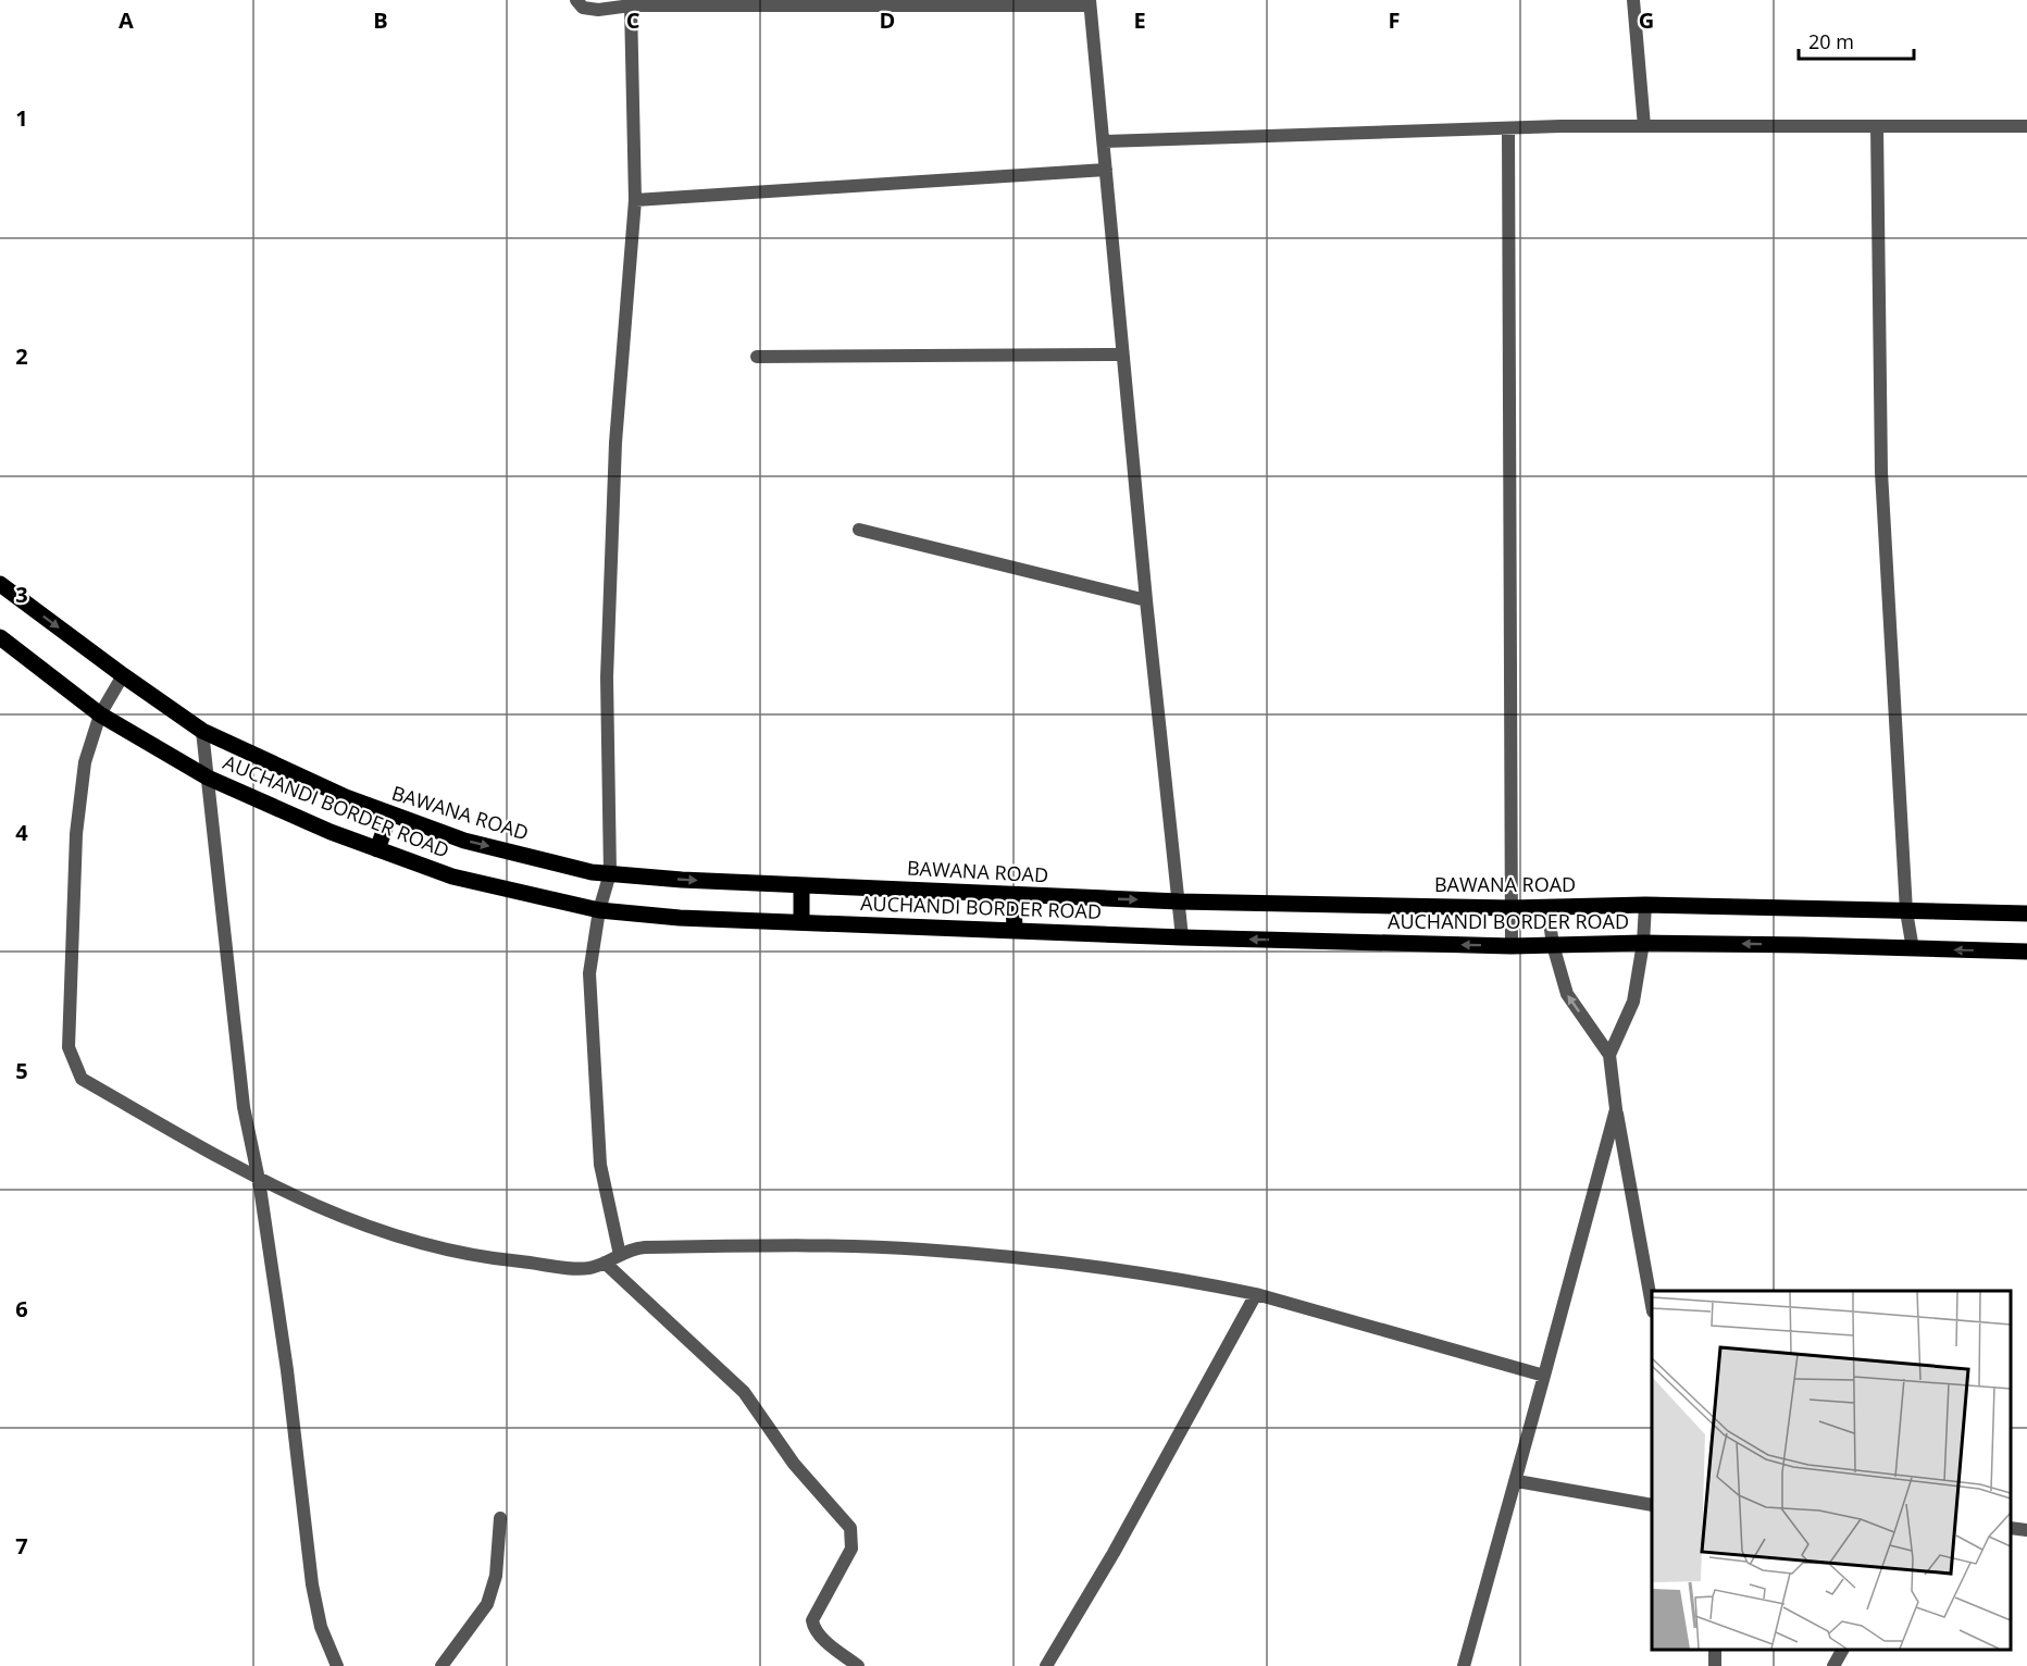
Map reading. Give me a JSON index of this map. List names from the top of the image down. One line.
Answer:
{"streets":{"main road":["AUCHANDI BORDER ROAD","BAWANA ROAD"]},"scale_bar":"20 m","grid":{"columns":["A","B","C","D","E","F","G"],"rows":["1","2","3","4","5","6","7"]}}
